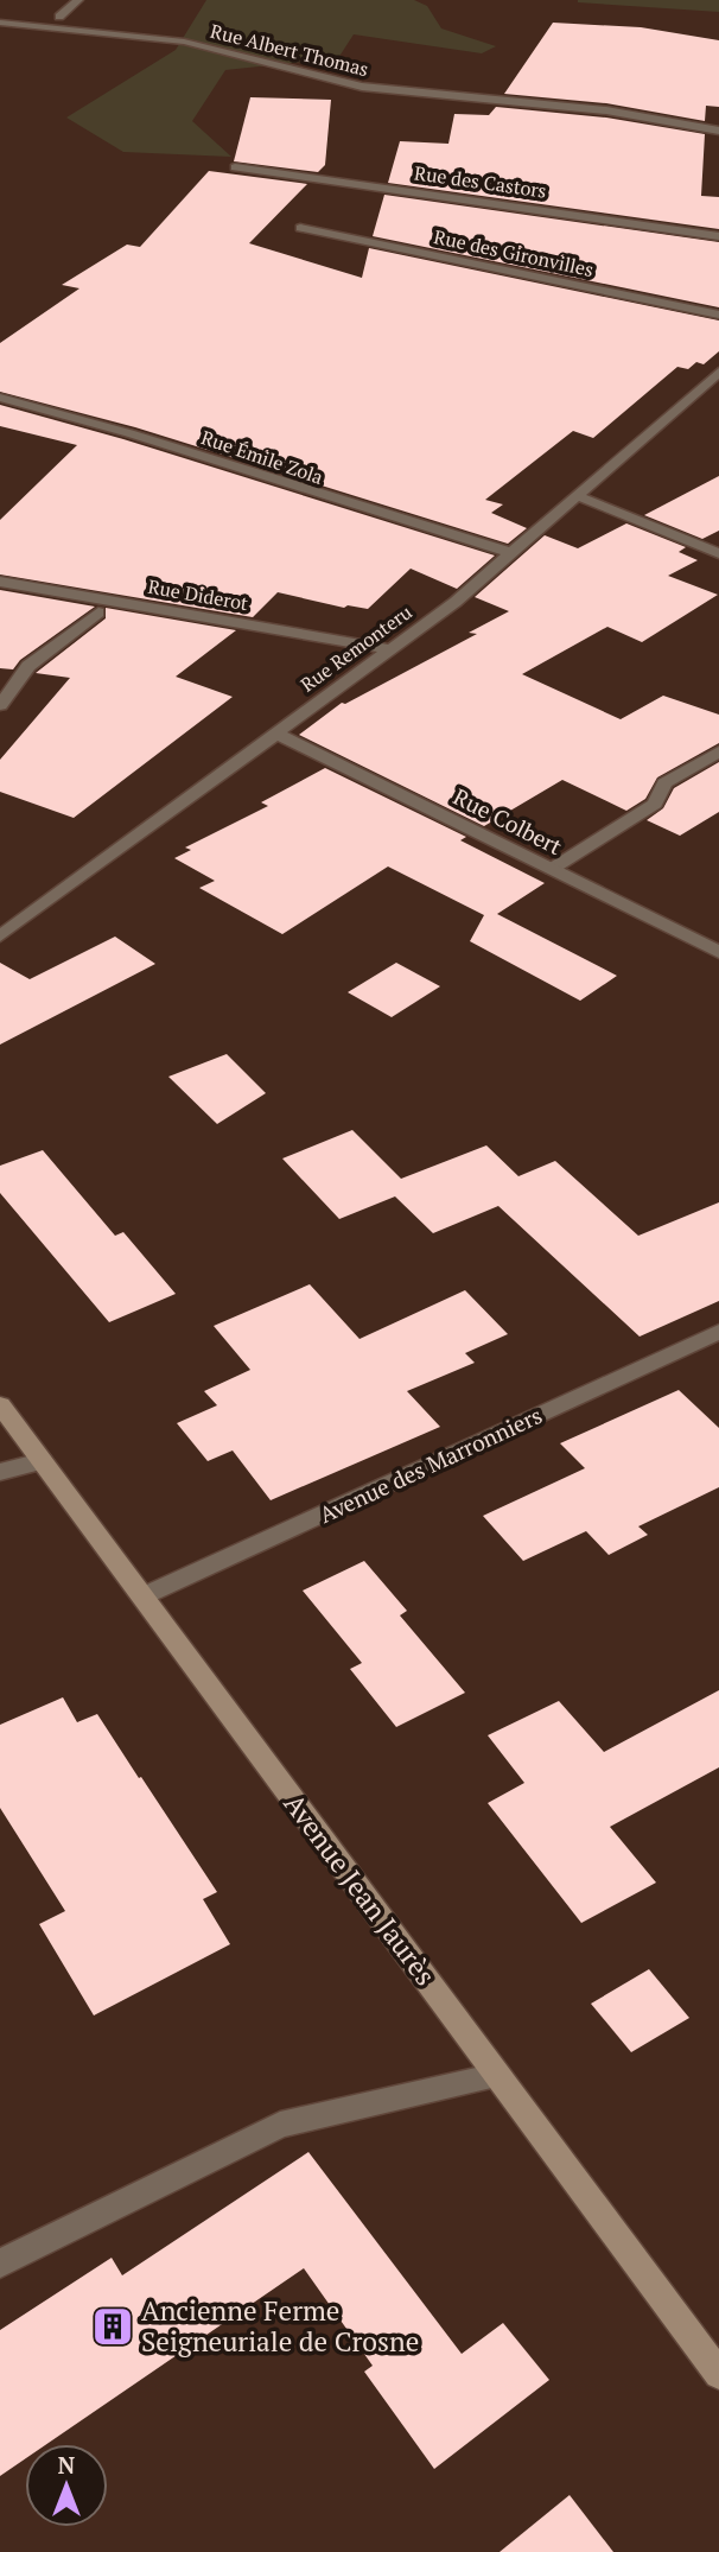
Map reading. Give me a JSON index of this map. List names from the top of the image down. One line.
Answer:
{"streets":{"street":["Rue Albert Thomas","Rue des Castors","Rue des Gironvilles","Rue Émile Zola","Rue Diderot","Rue Remonteru","Rue Colbert","Avenue des Marronniers","Avenue Jean Jaurès"]},"crossings":[["Rue Émile Zola","Rue Remonteru"],["Rue Diderot","Rue Remonteru"],["Rue Remonteru","Rue Colbert"],["Avenue des Marronniers","Avenue Jean Jaurès"]],"places":{"building":["Ancienne Ferme Seigneuriale de Crosne"]},"north":"top"}
